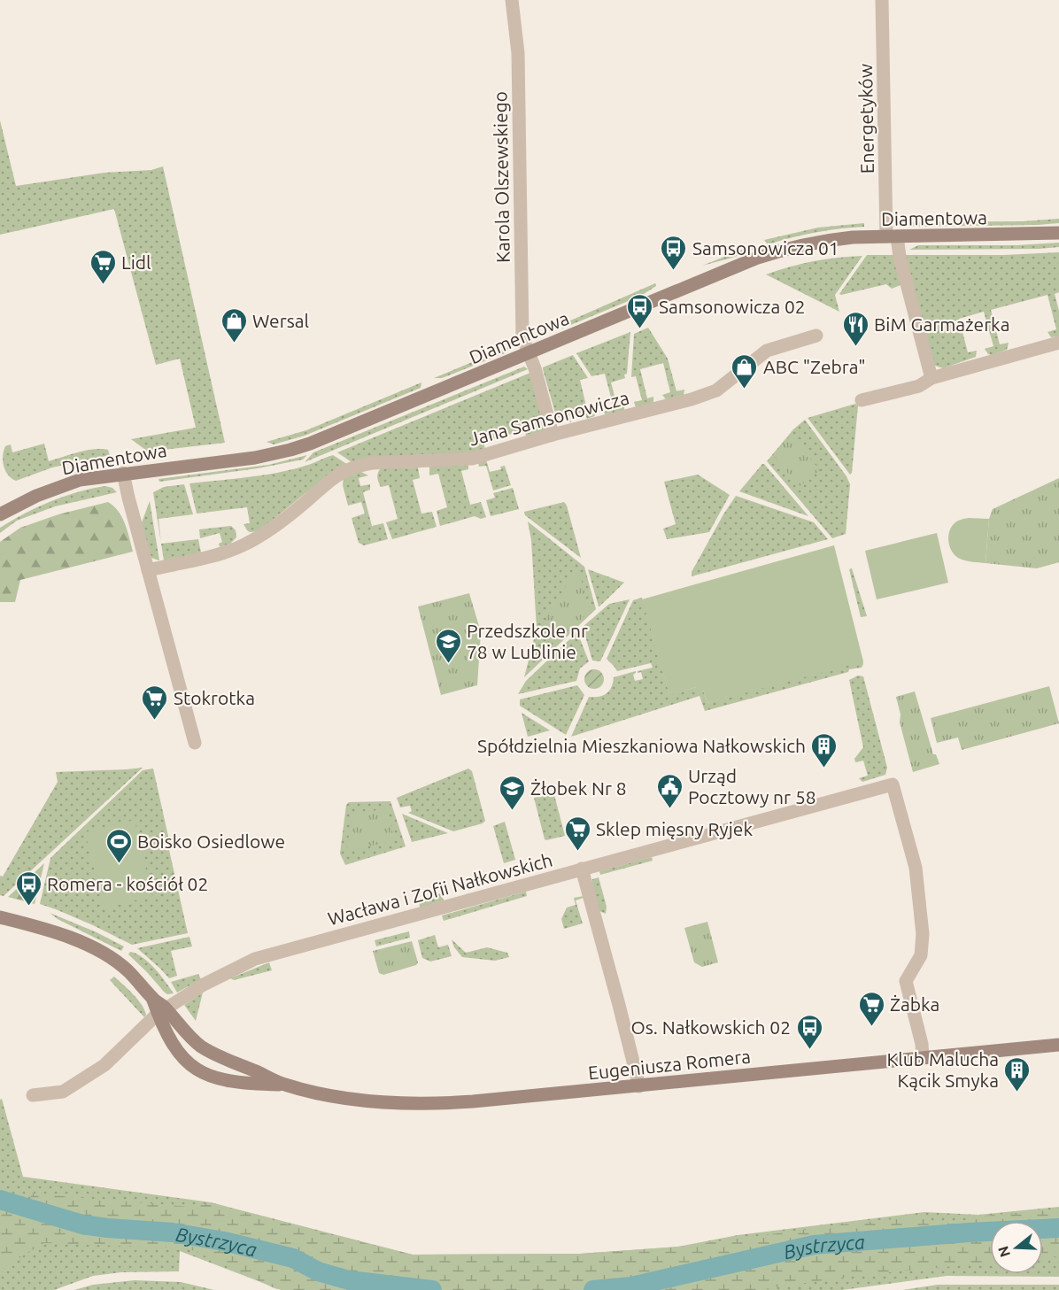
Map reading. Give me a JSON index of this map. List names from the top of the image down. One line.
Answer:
{"streets":{"street":["Energetyków","Karola Olszewskiego","Diamentowa","Jana Samsonowicza","Wacława i Zofii Nałkowskich","Eugeniusza Romera"]},"crossings":[["Energetyków","Diamentowa"],["Karola Olszewskiego","Diamentowa"],["Karola Olszewskiego","Jana Samsonowicza"],["Wacława i Zofii Nałkowskich","Eugeniusza Romera"]],"water":["Bystrzyca"],"places":{"bus stop":["Samsonowicza 01","Samsonowicza 02","Romera - kościół 02","Os. Nałkowskich 02"],"supermarket":["Lidl","Stokrotka","Sklep mięsny Ryjek","Żabka"],"shop":["Wersal","ABC \"Zebra\""],"restaurant":["BiM Garmażerka"],"school or university":["Przedszkole nr 78 w Lublinie","Żłobek Nr 8"],"building":["Spółdzielnia Mieszkaniowa Nałkowskich","Klub Malucha Kącik Smyka"],"public building":["Urząd Pocztowy nr 58"],"sports":["Boisko Osiedlowe"]},"north":"left"}
